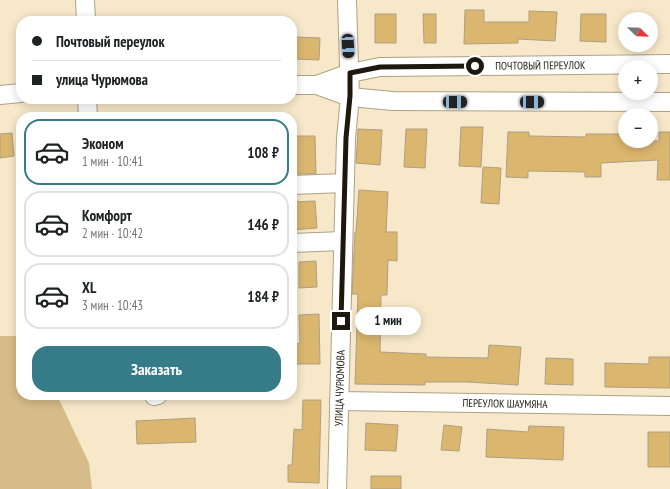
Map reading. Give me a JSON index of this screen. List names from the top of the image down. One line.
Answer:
{"streets":{"street":["ПОЧТОВЫЙ ПЕРЕУЛОК","УЛИЦА ЧУРЮМОВА","ПЕРЕУЛОК ШАУМЯНА"]},"crossings":[["ПОЧТОВЫЙ ПЕРЕУЛОК","УЛИЦА ЧУРЮМОВА"],["УЛИЦА ЧУРЮМОВА","ПЕРЕУЛОК ШАУМЯНА"]],"north":"bottom right","page":{"map_buttons":["+","−"],"banner":["Почтовый переулок","улица Чурюмова"],"list":[{"name":"Эконом","note":"1 мин · 10:41","value":"108 ₽"},{"name":"Комфорт","note":"2 мин · 10:42","value":"146 ₽"},{"name":"XL","note":"3 мин · 10:43","value":"184 ₽"}],"bubble":"1 мин","buttons":"Заказать"}}
